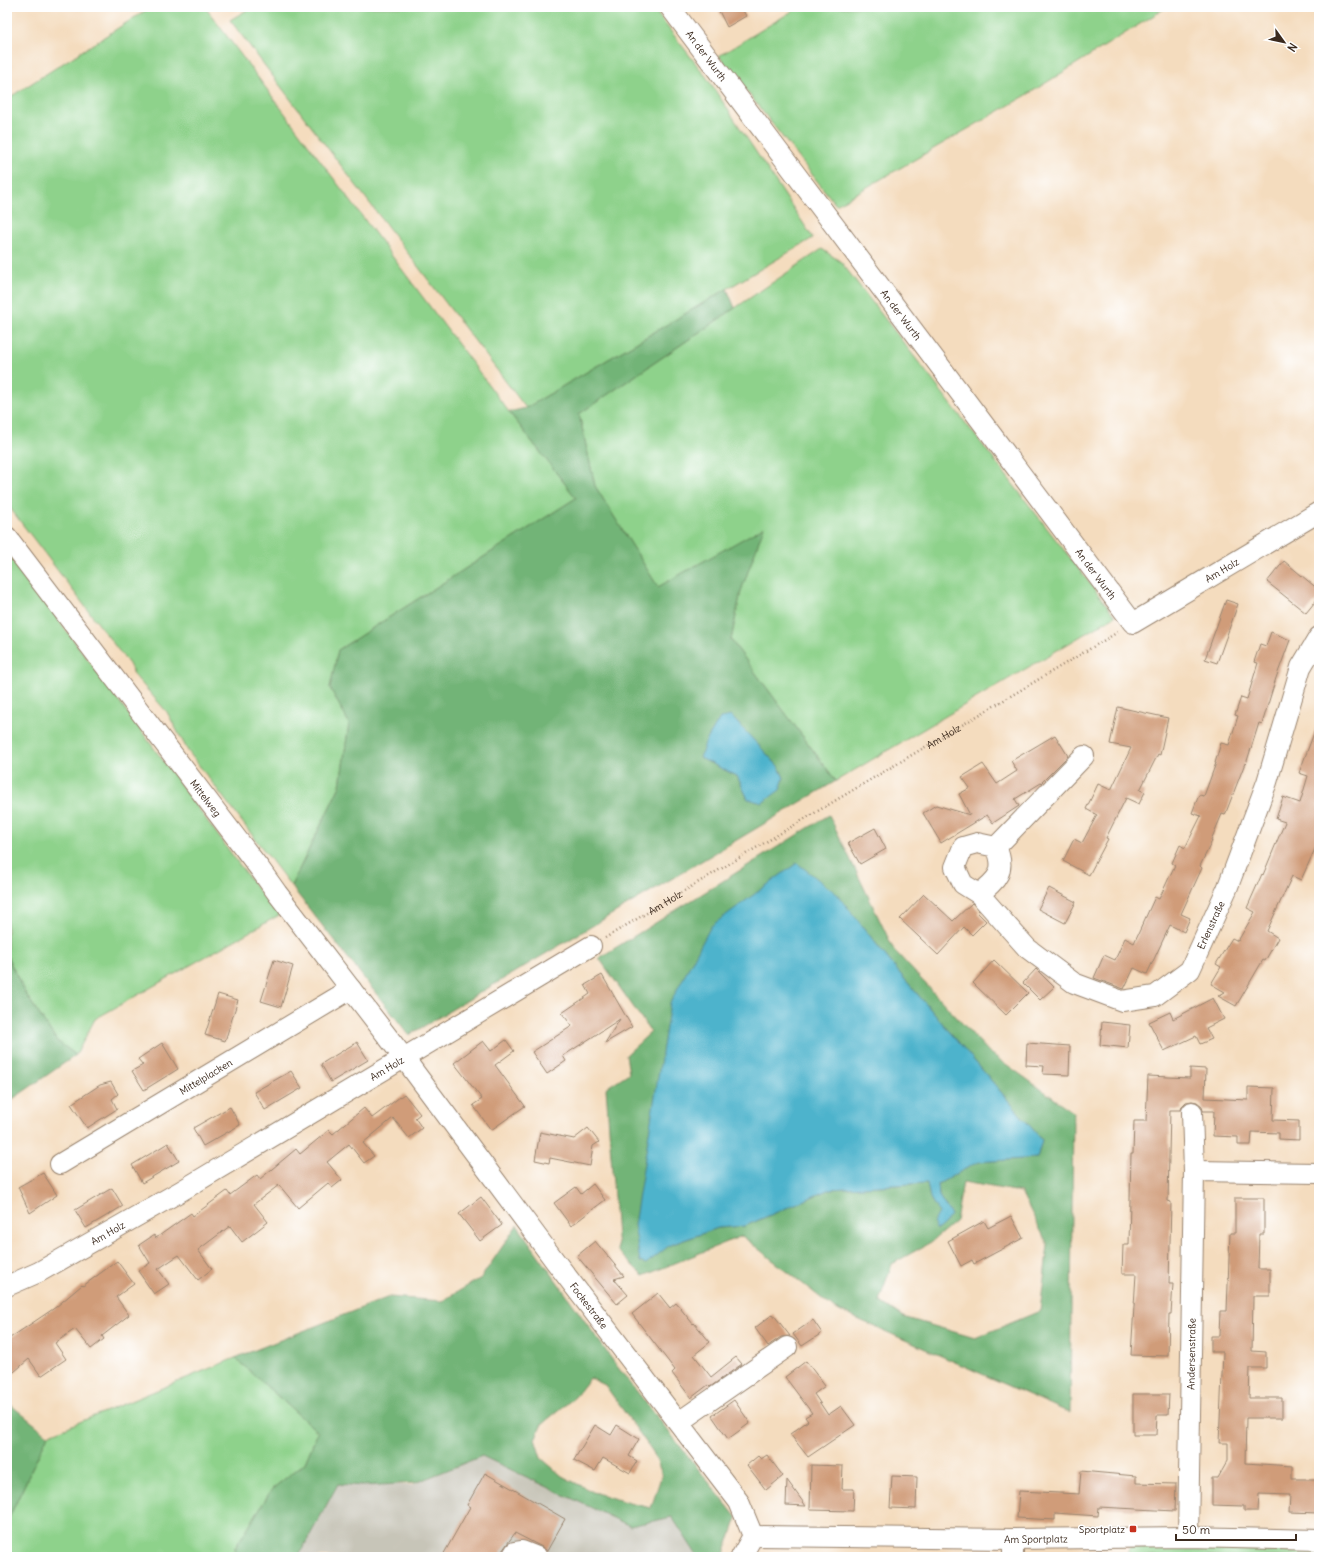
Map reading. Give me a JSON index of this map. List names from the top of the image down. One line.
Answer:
{"streets":{"street":["An der Wurth","Am Holz","Mittelweg","Erlenstraße","Mittelplacken","Fockestraße","Andersenstraße","Am Sportplatz"]},"crossings":[["An der Wurth","Am Holz"],["Am Holz","Mittelweg"],["Am Holz","Fockestraße"],["Mittelweg","Mittelplacken"],["Mittelweg","Fockestraße"],["Fockestraße","Am Sportplatz"],["Andersenstraße","Am Sportplatz"]],"places":{"transit":["Sportplatz"]},"scale_bar":"50 m","north":"bottom right"}
